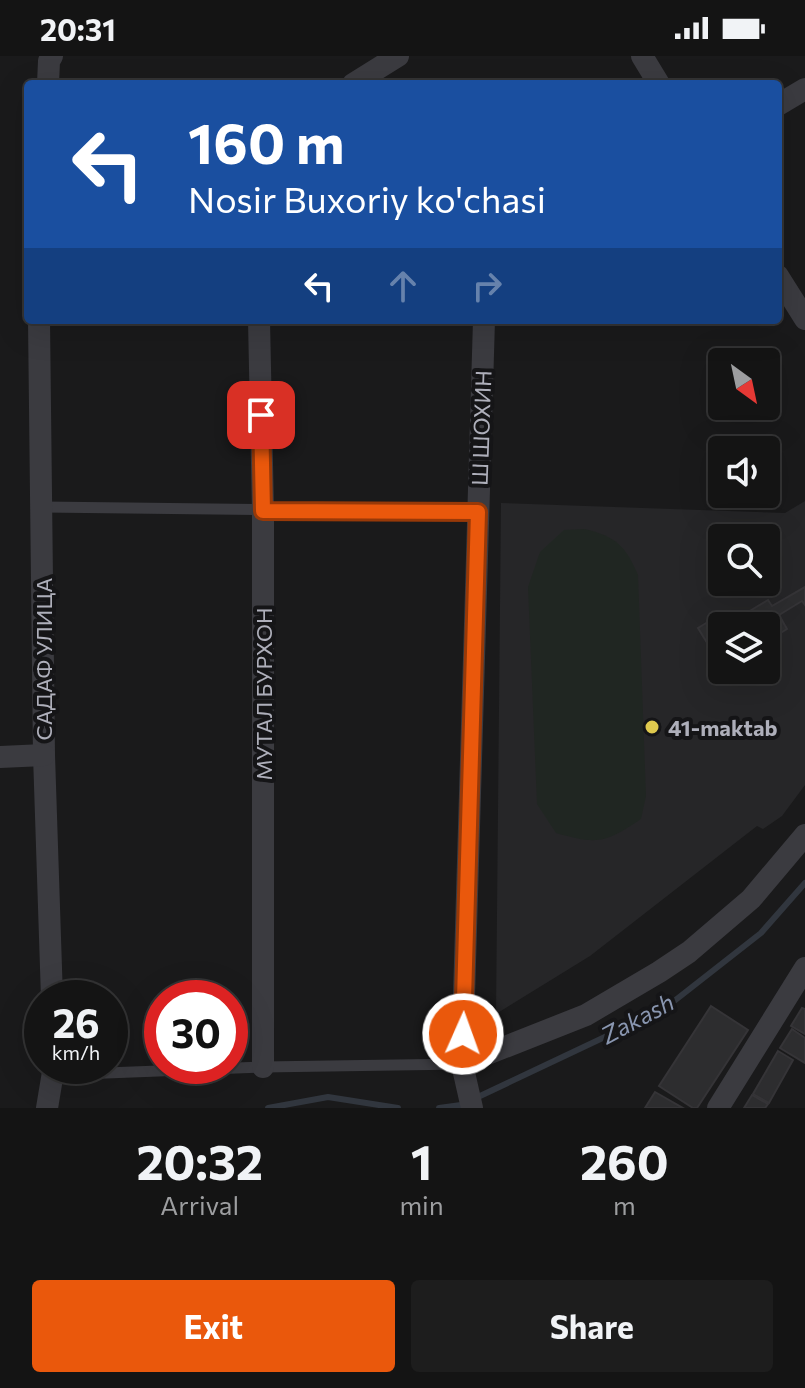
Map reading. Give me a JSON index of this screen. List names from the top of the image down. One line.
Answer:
{"streets":{"street":["Ш ШОХИН","САДАФ УЛИЦА","МУТАЛ БУРХОН"]},"water":["Zakash"],"places":["41-maktab"],"north":"bottom right","page":{"status":"20:31","turn":["160 m","Nosir Buxoriy ko'chasi"],"speed":"26 km/h","limit":"30","eta":["20:32","Arrival","1","min","260","m"],"buttons":["Exit","Share"]}}
